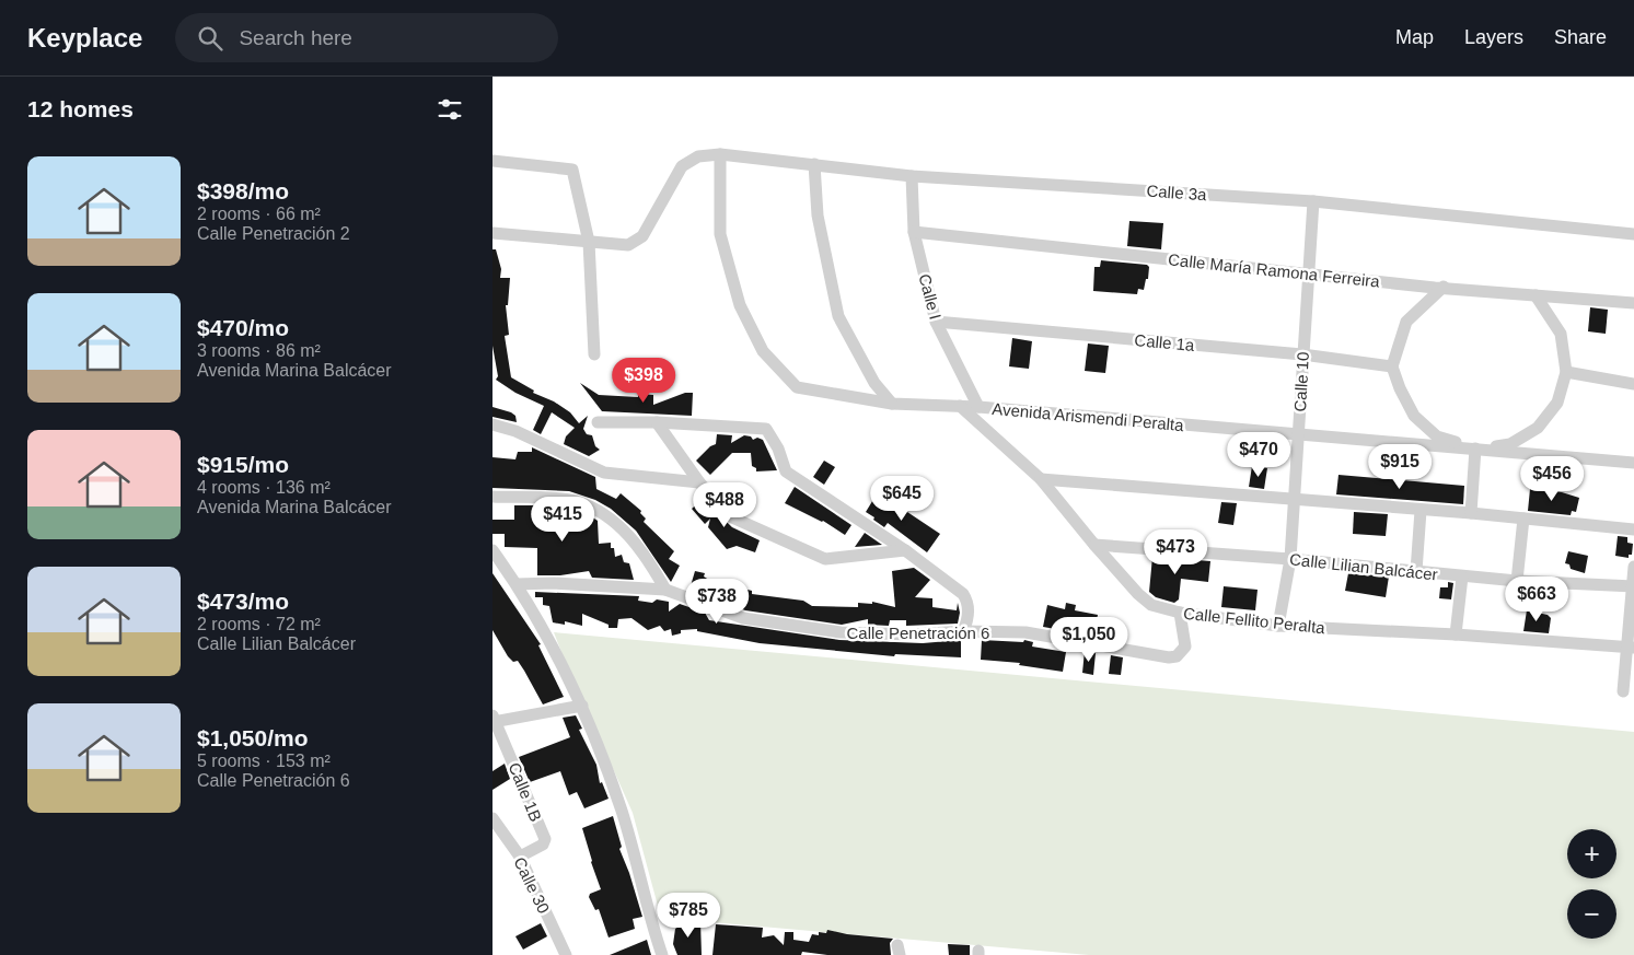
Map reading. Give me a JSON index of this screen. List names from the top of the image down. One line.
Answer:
{"streets":{"street":["Calle 3a","Calle María Ramona Ferreira","Calle I","Calle 1a","Calle 10","Avenida Arismendi Peralta","Calle Lilian Balcácer","Calle Fellito Peralta","Calle Penetración 6","Calle 1B","Calle 30"]},"crossings":[["Calle 3a","Calle I"],["Calle 3a","Calle 10"],["Calle 3a","Avenida Arismendi Peralta"],["Calle María Ramona Ferreira","Calle I"],["Calle María Ramona Ferreira","Calle 1a"],["Calle María Ramona Ferreira","Calle 10"],["Calle María Ramona Ferreira","Avenida Arismendi Peralta"],["Calle I","Calle 1a"],["Calle I","Avenida Arismendi Peralta"],["Calle 1a","Calle 10"],["Calle 1a","Avenida Arismendi Peralta"],["Calle 10","Avenida Arismendi Peralta"],["Calle 10","Calle Lilian Balcácer"],["Calle 10","Calle Fellito Peralta"],["Avenida Arismendi Peralta","Calle Fellito Peralta"],["Calle Lilian Balcácer","Calle Fellito Peralta"],["Calle Fellito Peralta","Calle Penetración 6"],["Calle 1B","Calle 30"]],"page":{"header":"Keyplace","search":"Search here","nav":["Map","Layers","Share"],"heading":"12 homes","list":[{"name":"$398/mo","note":"2 rooms · 66 m² · Calle Penetración 2"},{"name":"$470/mo","note":"3 rooms · 86 m² · Avenida Marina Balcácer"},{"name":"$915/mo","note":"4 rooms · 136 m² · Avenida Marina Balcácer"},{"name":"$473/mo","note":"2 rooms · 72 m² · Calle Lilian Balcácer"},{"name":"$1,050/mo","note":"5 rooms · 153 m² · Calle Penetración 6"}],"price":["$398","$470","$915","$456","$645","$488","$415","$473","$663","$738","$1,050","$785"],"map_buttons":["+","−"]}}
